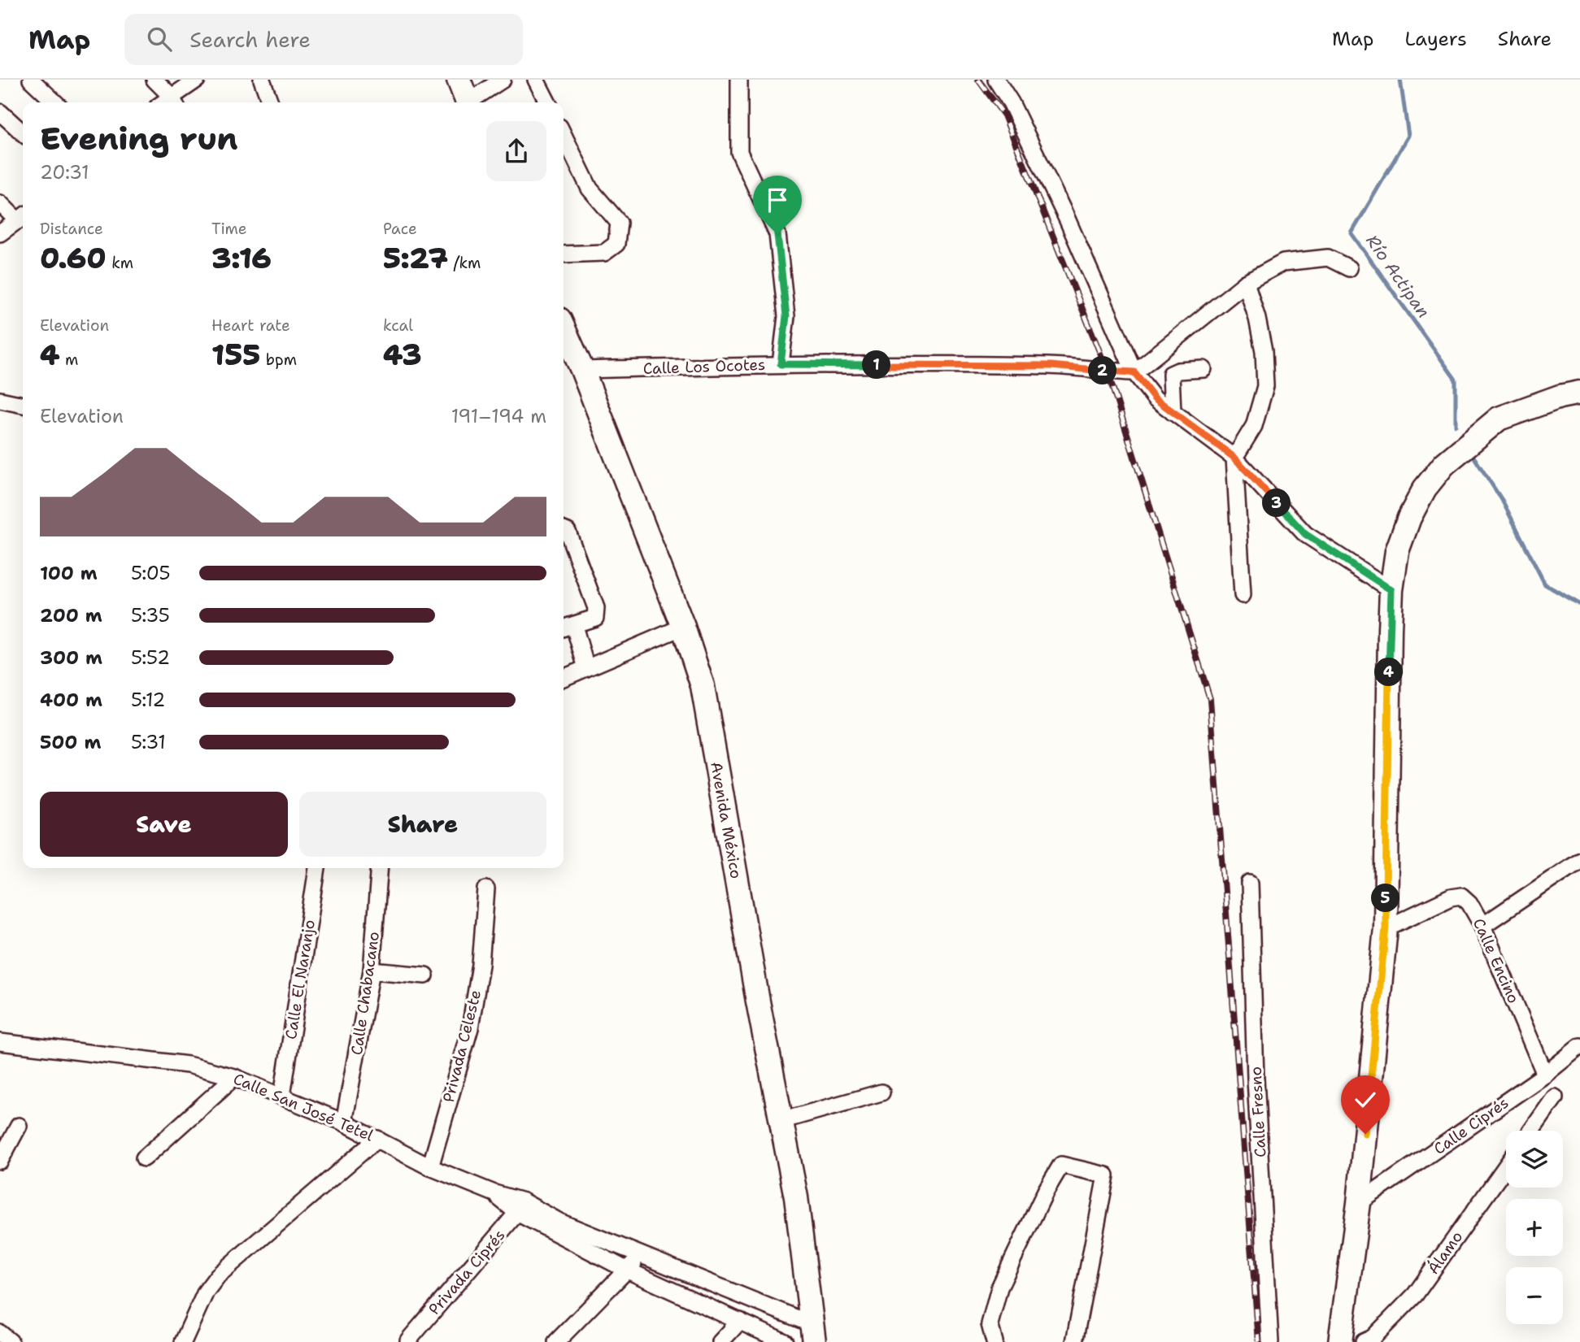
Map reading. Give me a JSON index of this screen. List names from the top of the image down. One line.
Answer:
{"streets":{"main road":["Avenida México"],"street":["Calle Los Ocotes","Calle Encino","Calle El Naranjo","Calle Chabacano","Privada Celeste","Calle San José Tetel","Calle Fresno","Calle Ciprés","Álamo","Privada Ciprés"]},"crossings":[["Calle Los Ocotes","Avenida México"],["Avenida México","Calle San José Tetel"],["Calle Encino","Calle Ciprés"],["Calle El Naranjo","Calle San José Tetel"],["Calle Chabacano","Calle San José Tetel"],["Privada Celeste","Calle San José Tetel"],["Calle San José Tetel","Privada Ciprés"]],"water":["Río Actipan"],"page":{"header":"Map","search":"Search here","nav":["Map","Layers","Share"],"heading":["Evening run","20:31"],"stats":[["Distance","0.60 km"],["Time","3:16"],["Pace","5:27 /km"],["Elevation","4 m"],["Heart rate","155 bpm"],["kcal","43"]],"pins":["1","2","3","4","5"],"chart":["Elevation","191–194 m"],"list":[{"name":"100 m","note":"5:05"},{"name":"200 m","note":"5:35"},{"name":"300 m","note":"5:52"},{"name":"400 m","note":"5:12"},{"name":"500 m","note":"5:31"}],"buttons":["Save","Share"],"map_buttons":["+","−"]}}
